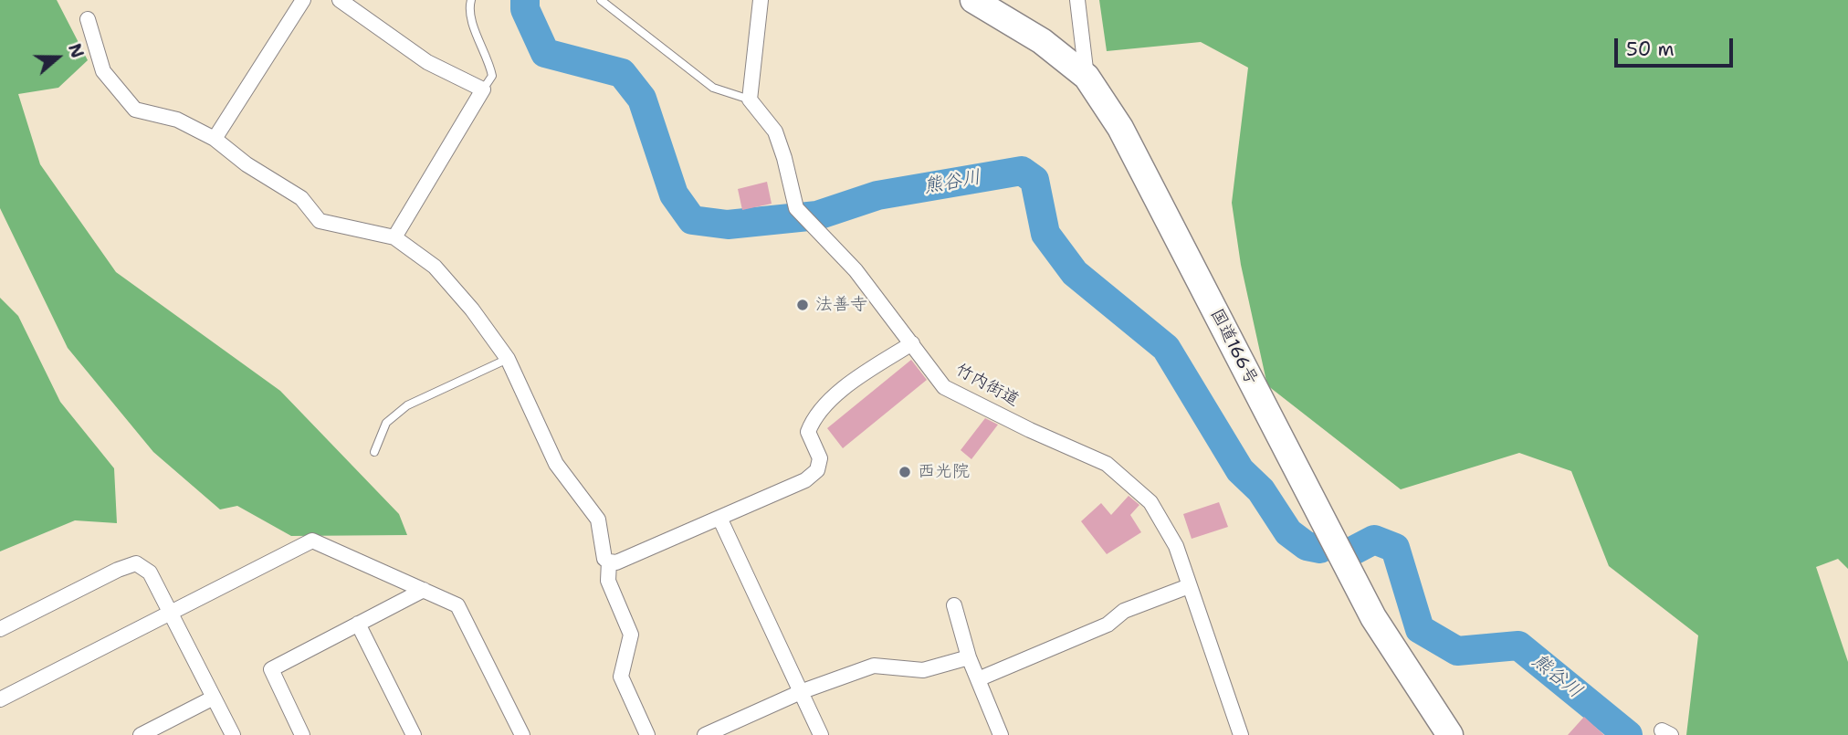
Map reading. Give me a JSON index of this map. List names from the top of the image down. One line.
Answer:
{"streets":{"highway":["国道166号"],"street":["竹内街道"]},"water":["熊谷川"],"places":["法善寺","西光院"],"scale_bar":"50 m","north":"right"}
